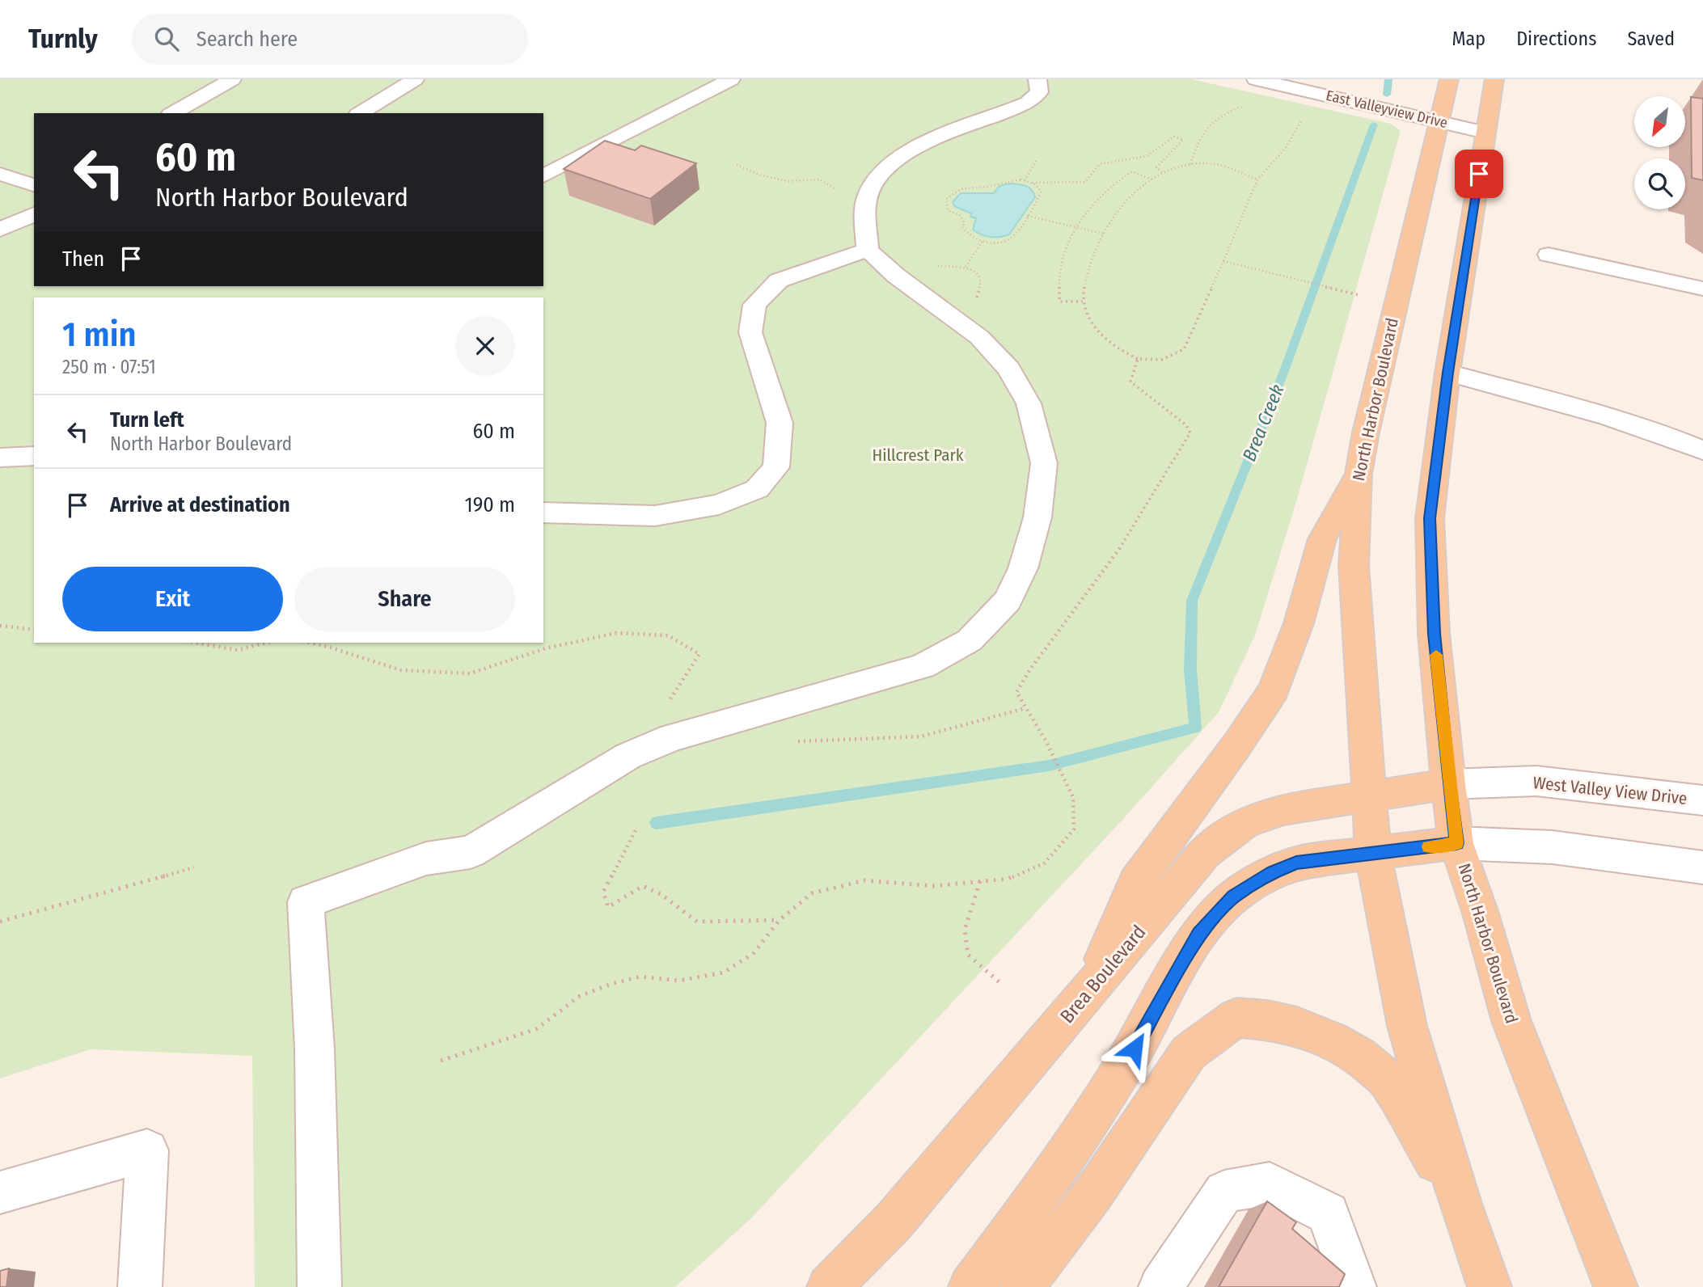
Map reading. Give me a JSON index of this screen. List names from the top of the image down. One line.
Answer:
{"streets":{"main road":["North Harbor Boulevard","Brea Boulevard"],"street":["East Valleyview Drive","West Valley View Drive"]},"crossings":[["East Valleyview Drive","North Harbor Boulevard"],["North Harbor Boulevard","West Valley View Drive"],["North Harbor Boulevard","Brea Boulevard"],["West Valley View Drive","Brea Boulevard"]],"water":["Brea Creek"],"parks":["Hillcrest Park"],"north":"bottom left","page":{"header":"Turnly","search":"Search here","nav":["Map","Directions","Saved"],"turn":["60 m","North Harbor Boulevard"],"then":"Then","heading":["1 min","250 m · 07:51"],"list":[{"name":"Turn left","note":"North Harbor Boulevard","value":"60 m"},{"name":"Arrive at destination","value":"190 m"}],"buttons":["Exit","Share"]}}
